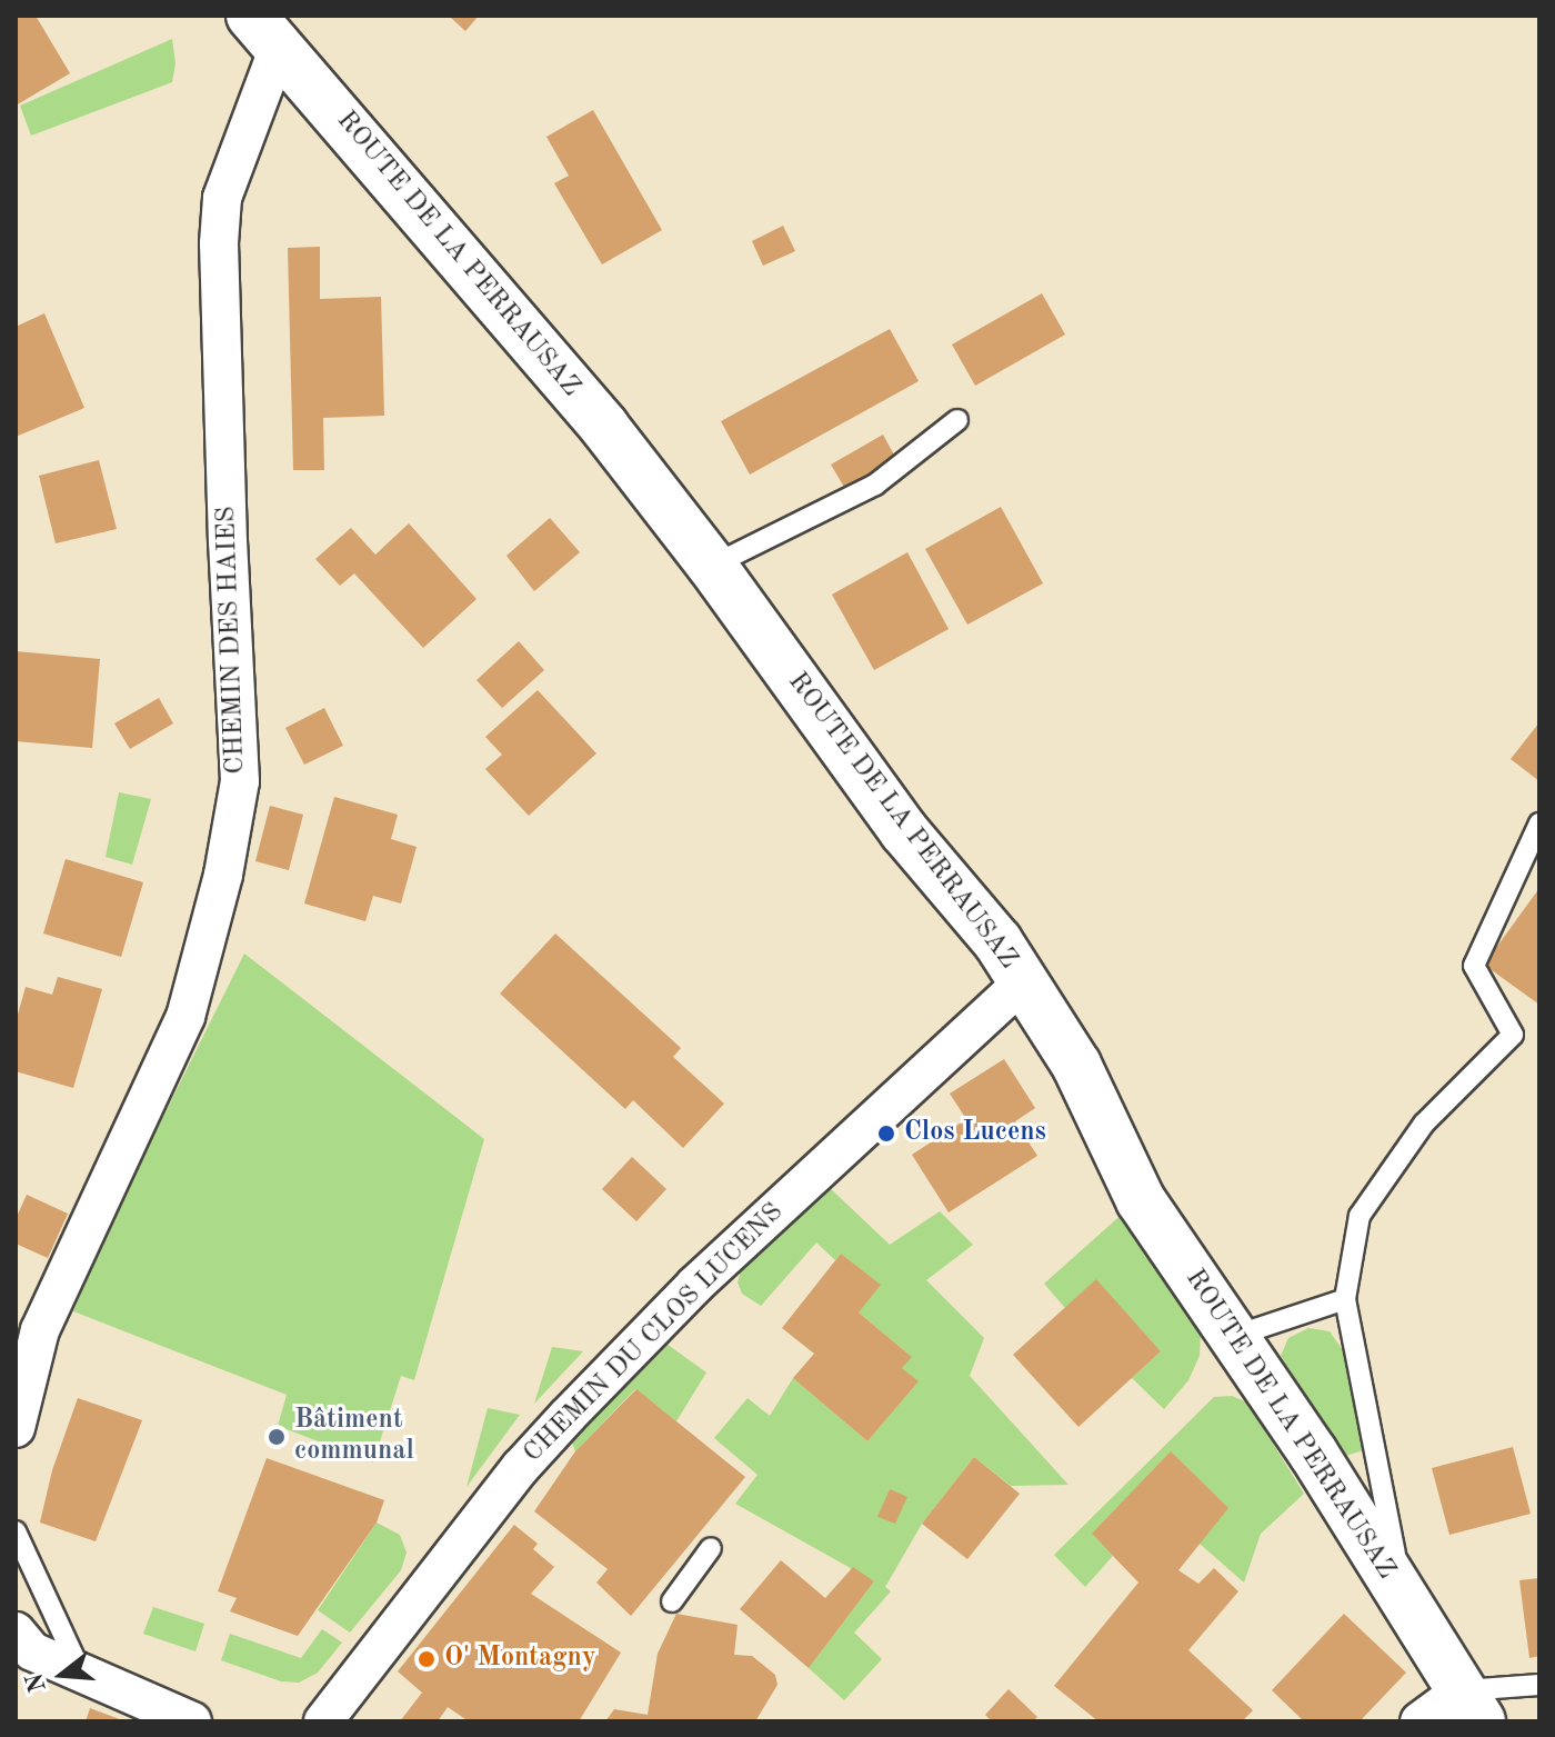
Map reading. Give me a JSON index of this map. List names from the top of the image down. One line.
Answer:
{"streets":{"street":["ROUTE DE LA PERRAUSAZ","CHEMIN DES HAIES","CHEMIN DU CLOS LUCENS"]},"crossings":[["ROUTE DE LA PERRAUSAZ","CHEMIN DES HAIES"],["ROUTE DE LA PERRAUSAZ","CHEMIN DU CLOS LUCENS"]],"places":["Clos Lucens","Bâtiment communal","O' Montagny"],"north":"left"}
